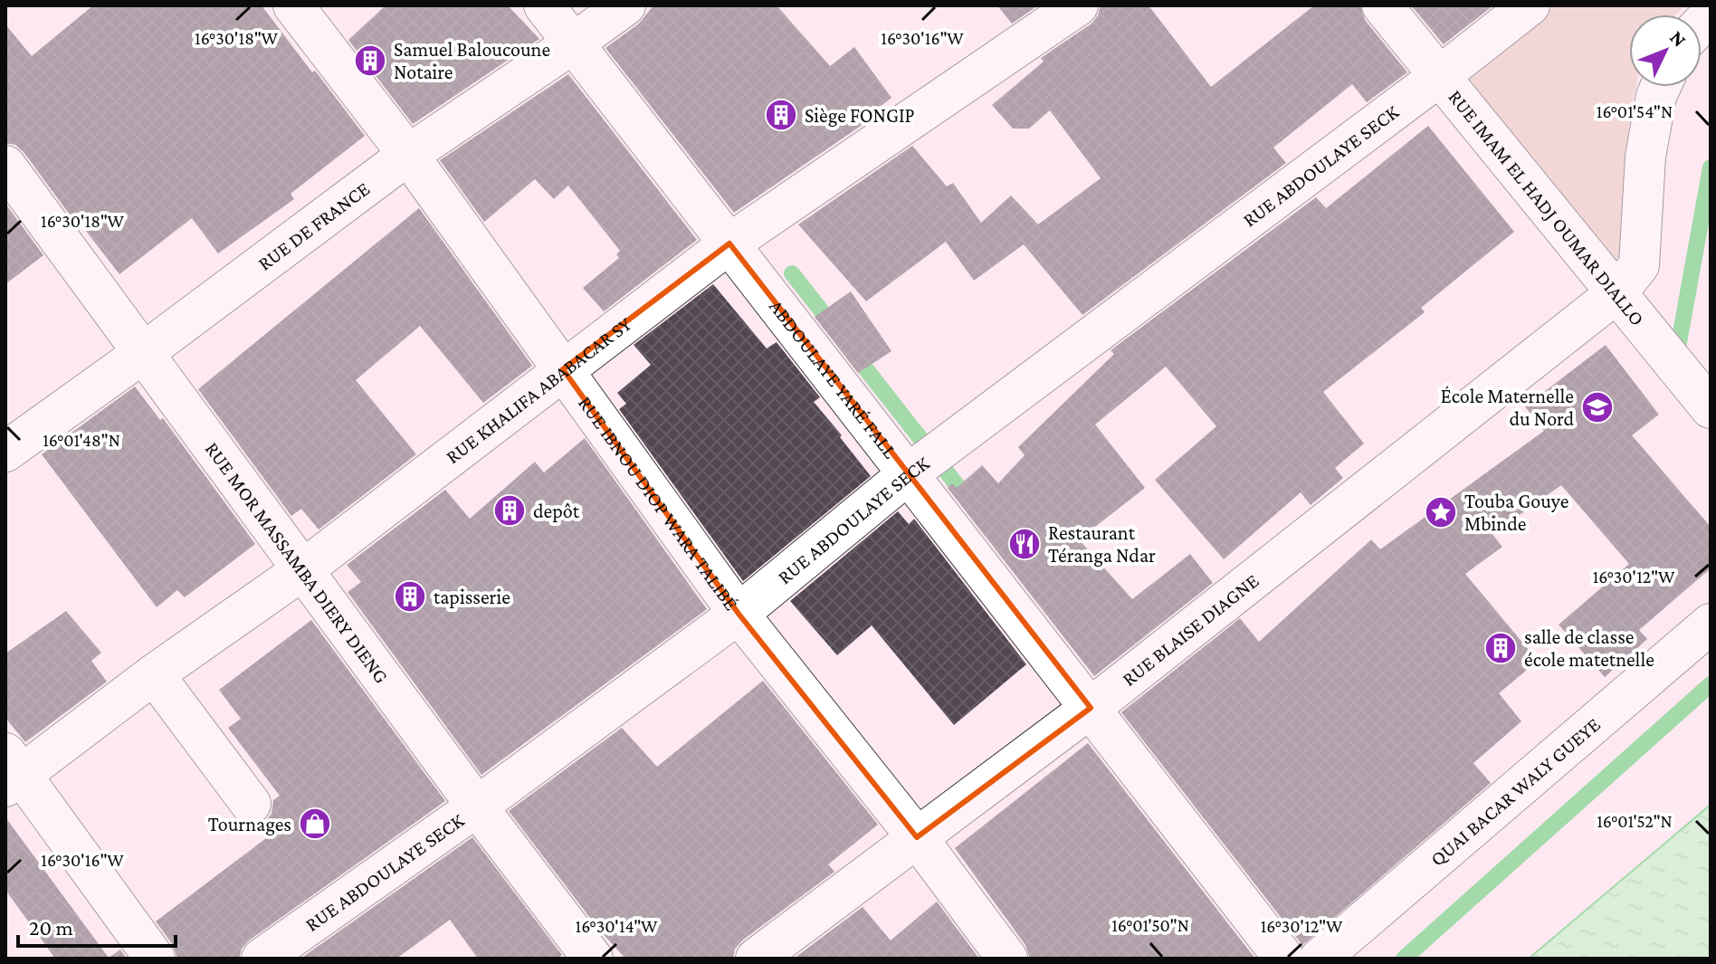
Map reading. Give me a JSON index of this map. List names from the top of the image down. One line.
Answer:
{"streets":{"street":["RUE ABDOULAYE SECK","RUE IMAM EL HADJ OUMAR DIALLO","RUE DE FRANCE","ABDOULAYE YARÉ FALL","RUE KHALIFA ABABACAR SY","RUE IBNOU DIOP WARA TALIBÉ","RUE MOR MASSAMBA DIERY DIENG","RUE BLAISE DIAGNE","QUAI BACAR WALY GUEYE"]},"crossings":[["RUE ABDOULAYE SECK","RUE IMAM EL HADJ OUMAR DIALLO"],["RUE ABDOULAYE SECK","ABDOULAYE YARÉ FALL"],["RUE ABDOULAYE SECK","RUE IBNOU DIOP WARA TALIBÉ"],["RUE ABDOULAYE SECK","RUE MOR MASSAMBA DIERY DIENG"],["RUE IMAM EL HADJ OUMAR DIALLO","RUE BLAISE DIAGNE"],["RUE DE FRANCE","ABDOULAYE YARÉ FALL"],["RUE DE FRANCE","RUE IBNOU DIOP WARA TALIBÉ"],["RUE DE FRANCE","RUE MOR MASSAMBA DIERY DIENG"],["ABDOULAYE YARÉ FALL","RUE KHALIFA ABABACAR SY"],["ABDOULAYE YARÉ FALL","RUE BLAISE DIAGNE"],["RUE KHALIFA ABABACAR SY","RUE IBNOU DIOP WARA TALIBÉ"],["RUE KHALIFA ABABACAR SY","RUE MOR MASSAMBA DIERY DIENG"],["RUE IBNOU DIOP WARA TALIBÉ","RUE BLAISE DIAGNE"]],"places":{"building":["Samuel Baloucoune Notaire","Siège FONGIP","depôt","tapisserie","salle de classe école matetnelle"],"school or university":["École Maternelle du Nord"],"place":["Touba Gouye Mbinde"],"restaurant":["Restaurant Téranga Ndar"],"shop":["Tournages"]},"scale_bar":"20 m","north":"top right","coordinates":["16°30'18\"W","16°30'16\"W","16°01'54\"N","16°01'48\"N","16°30'12\"W","16°01'52\"N","16°01'50\"N","16°30'14\"W"]}
